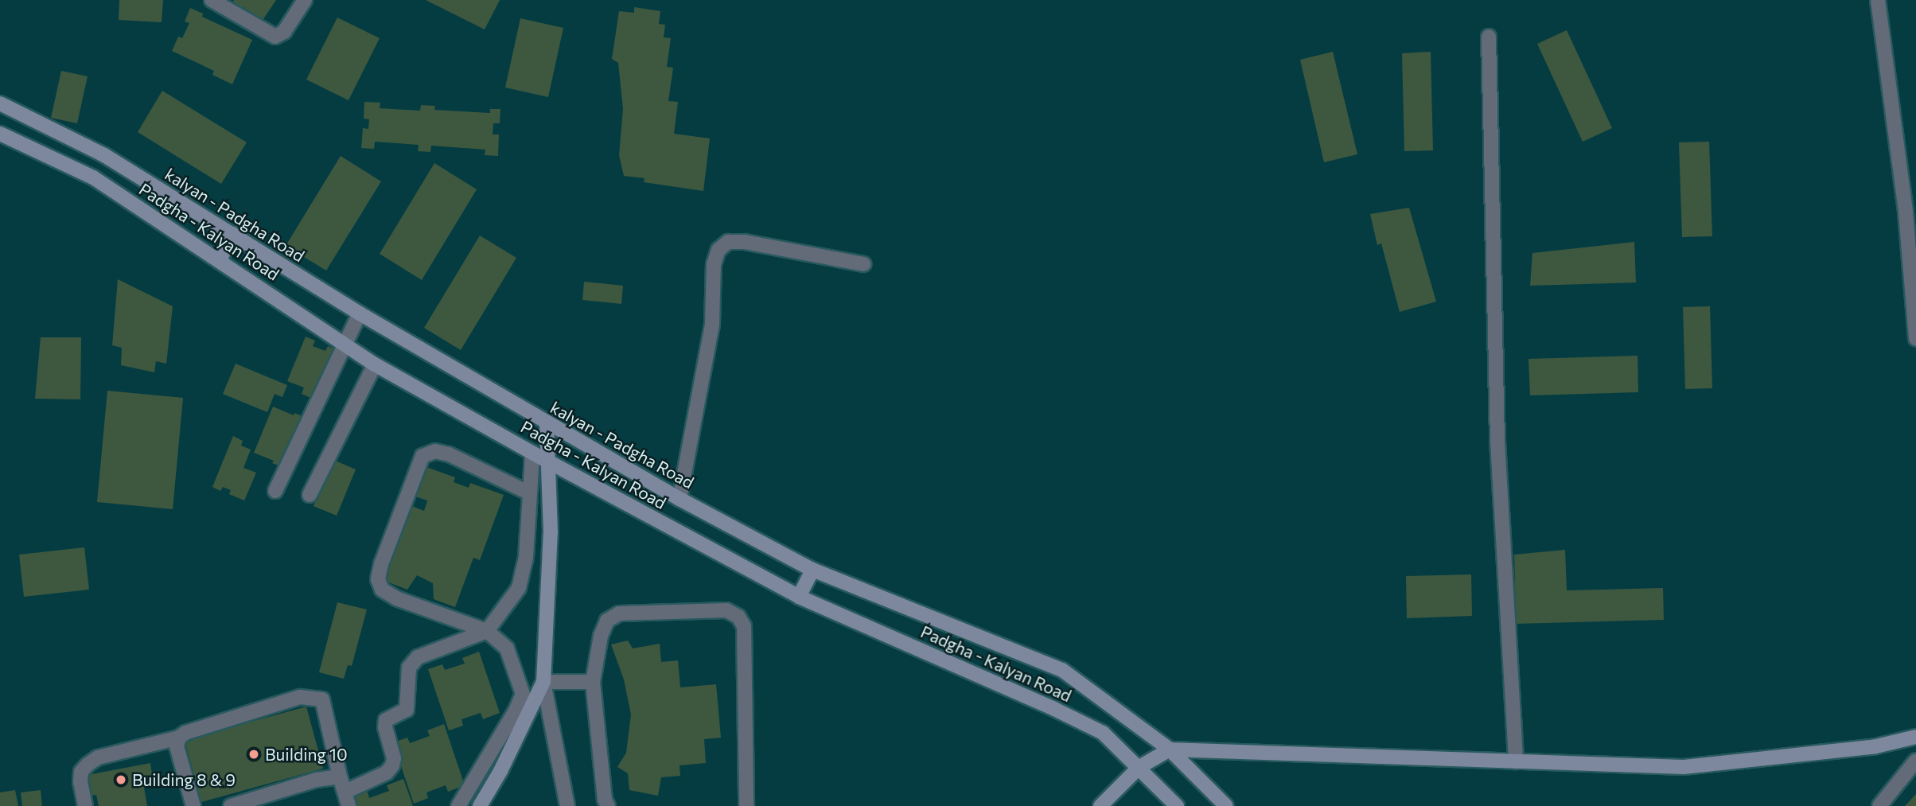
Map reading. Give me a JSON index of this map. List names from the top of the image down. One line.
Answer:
{"streets":{"main road":["kalyan - Padgha Road","Padgha - Kalyan Road"]},"places":["Building 10","Building 8 & 9"]}
